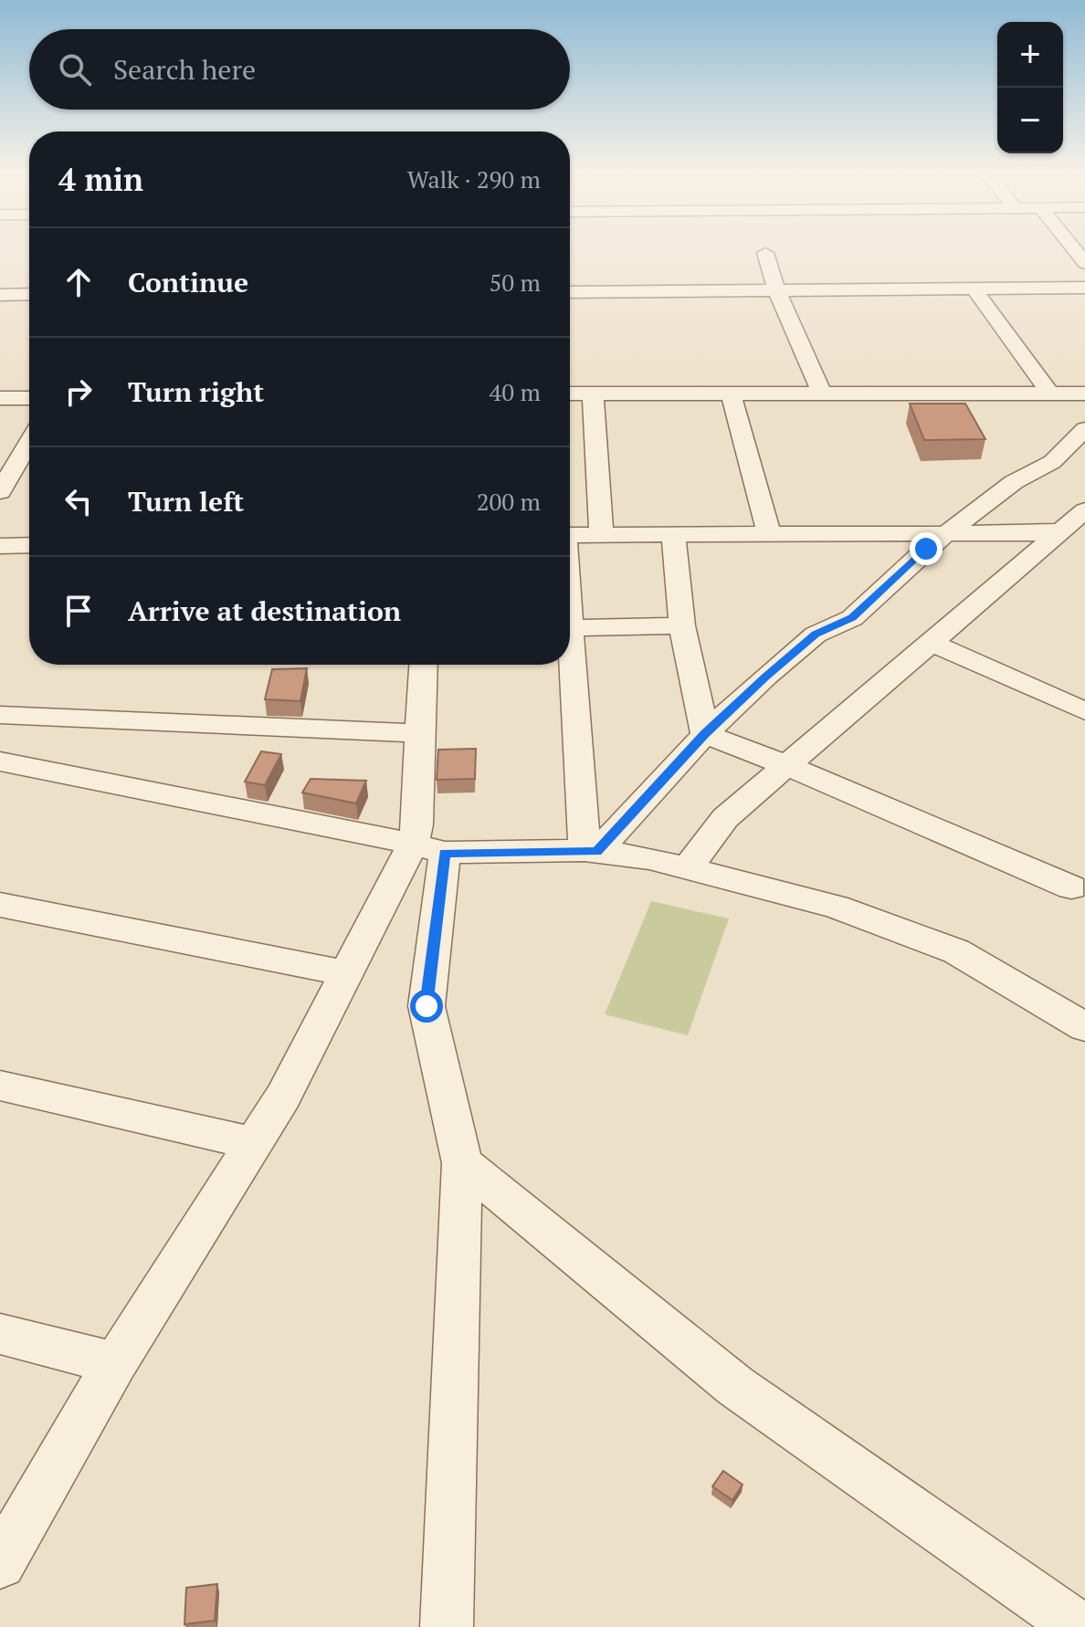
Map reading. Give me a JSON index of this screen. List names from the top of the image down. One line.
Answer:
{"page":{"map_buttons":["+","−"],"search":"Search here","heading":["4 min","Walk · 290 m"],"list":[["Continue","50 m"],["Turn right","40 m"],["Turn left","200 m"],"Arrive at destination"]}}
